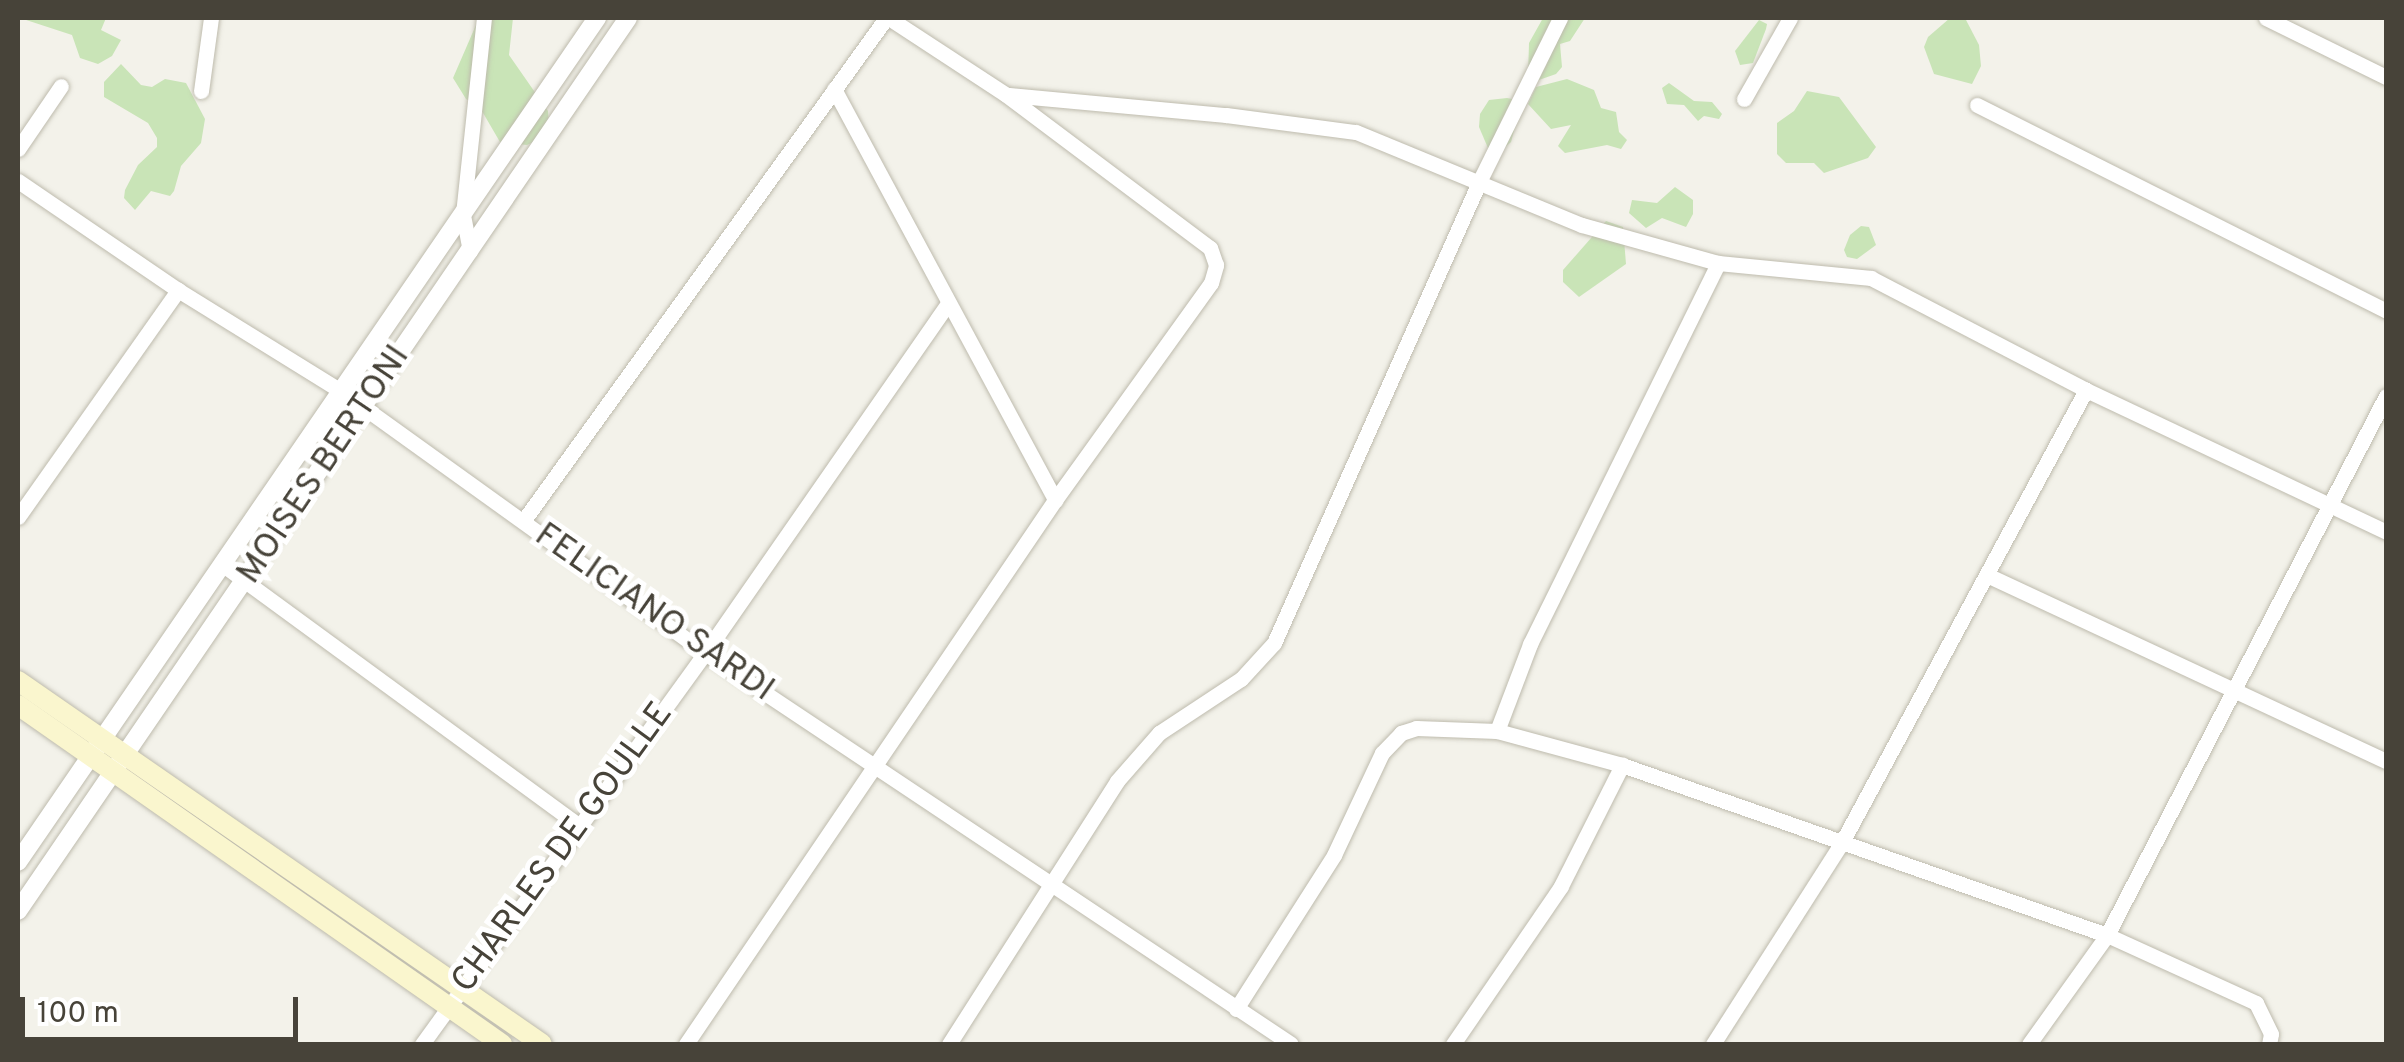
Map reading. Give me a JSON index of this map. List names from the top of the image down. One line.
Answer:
{"streets":{"street":["MOISES BERTONI","FELICIANO SARDI","CHARLES DE GOULLE"]},"crossings":[["MOISES BERTONI","FELICIANO SARDI"],["FELICIANO SARDI","CHARLES DE GOULLE"]],"scale_bar":"100 m"}
